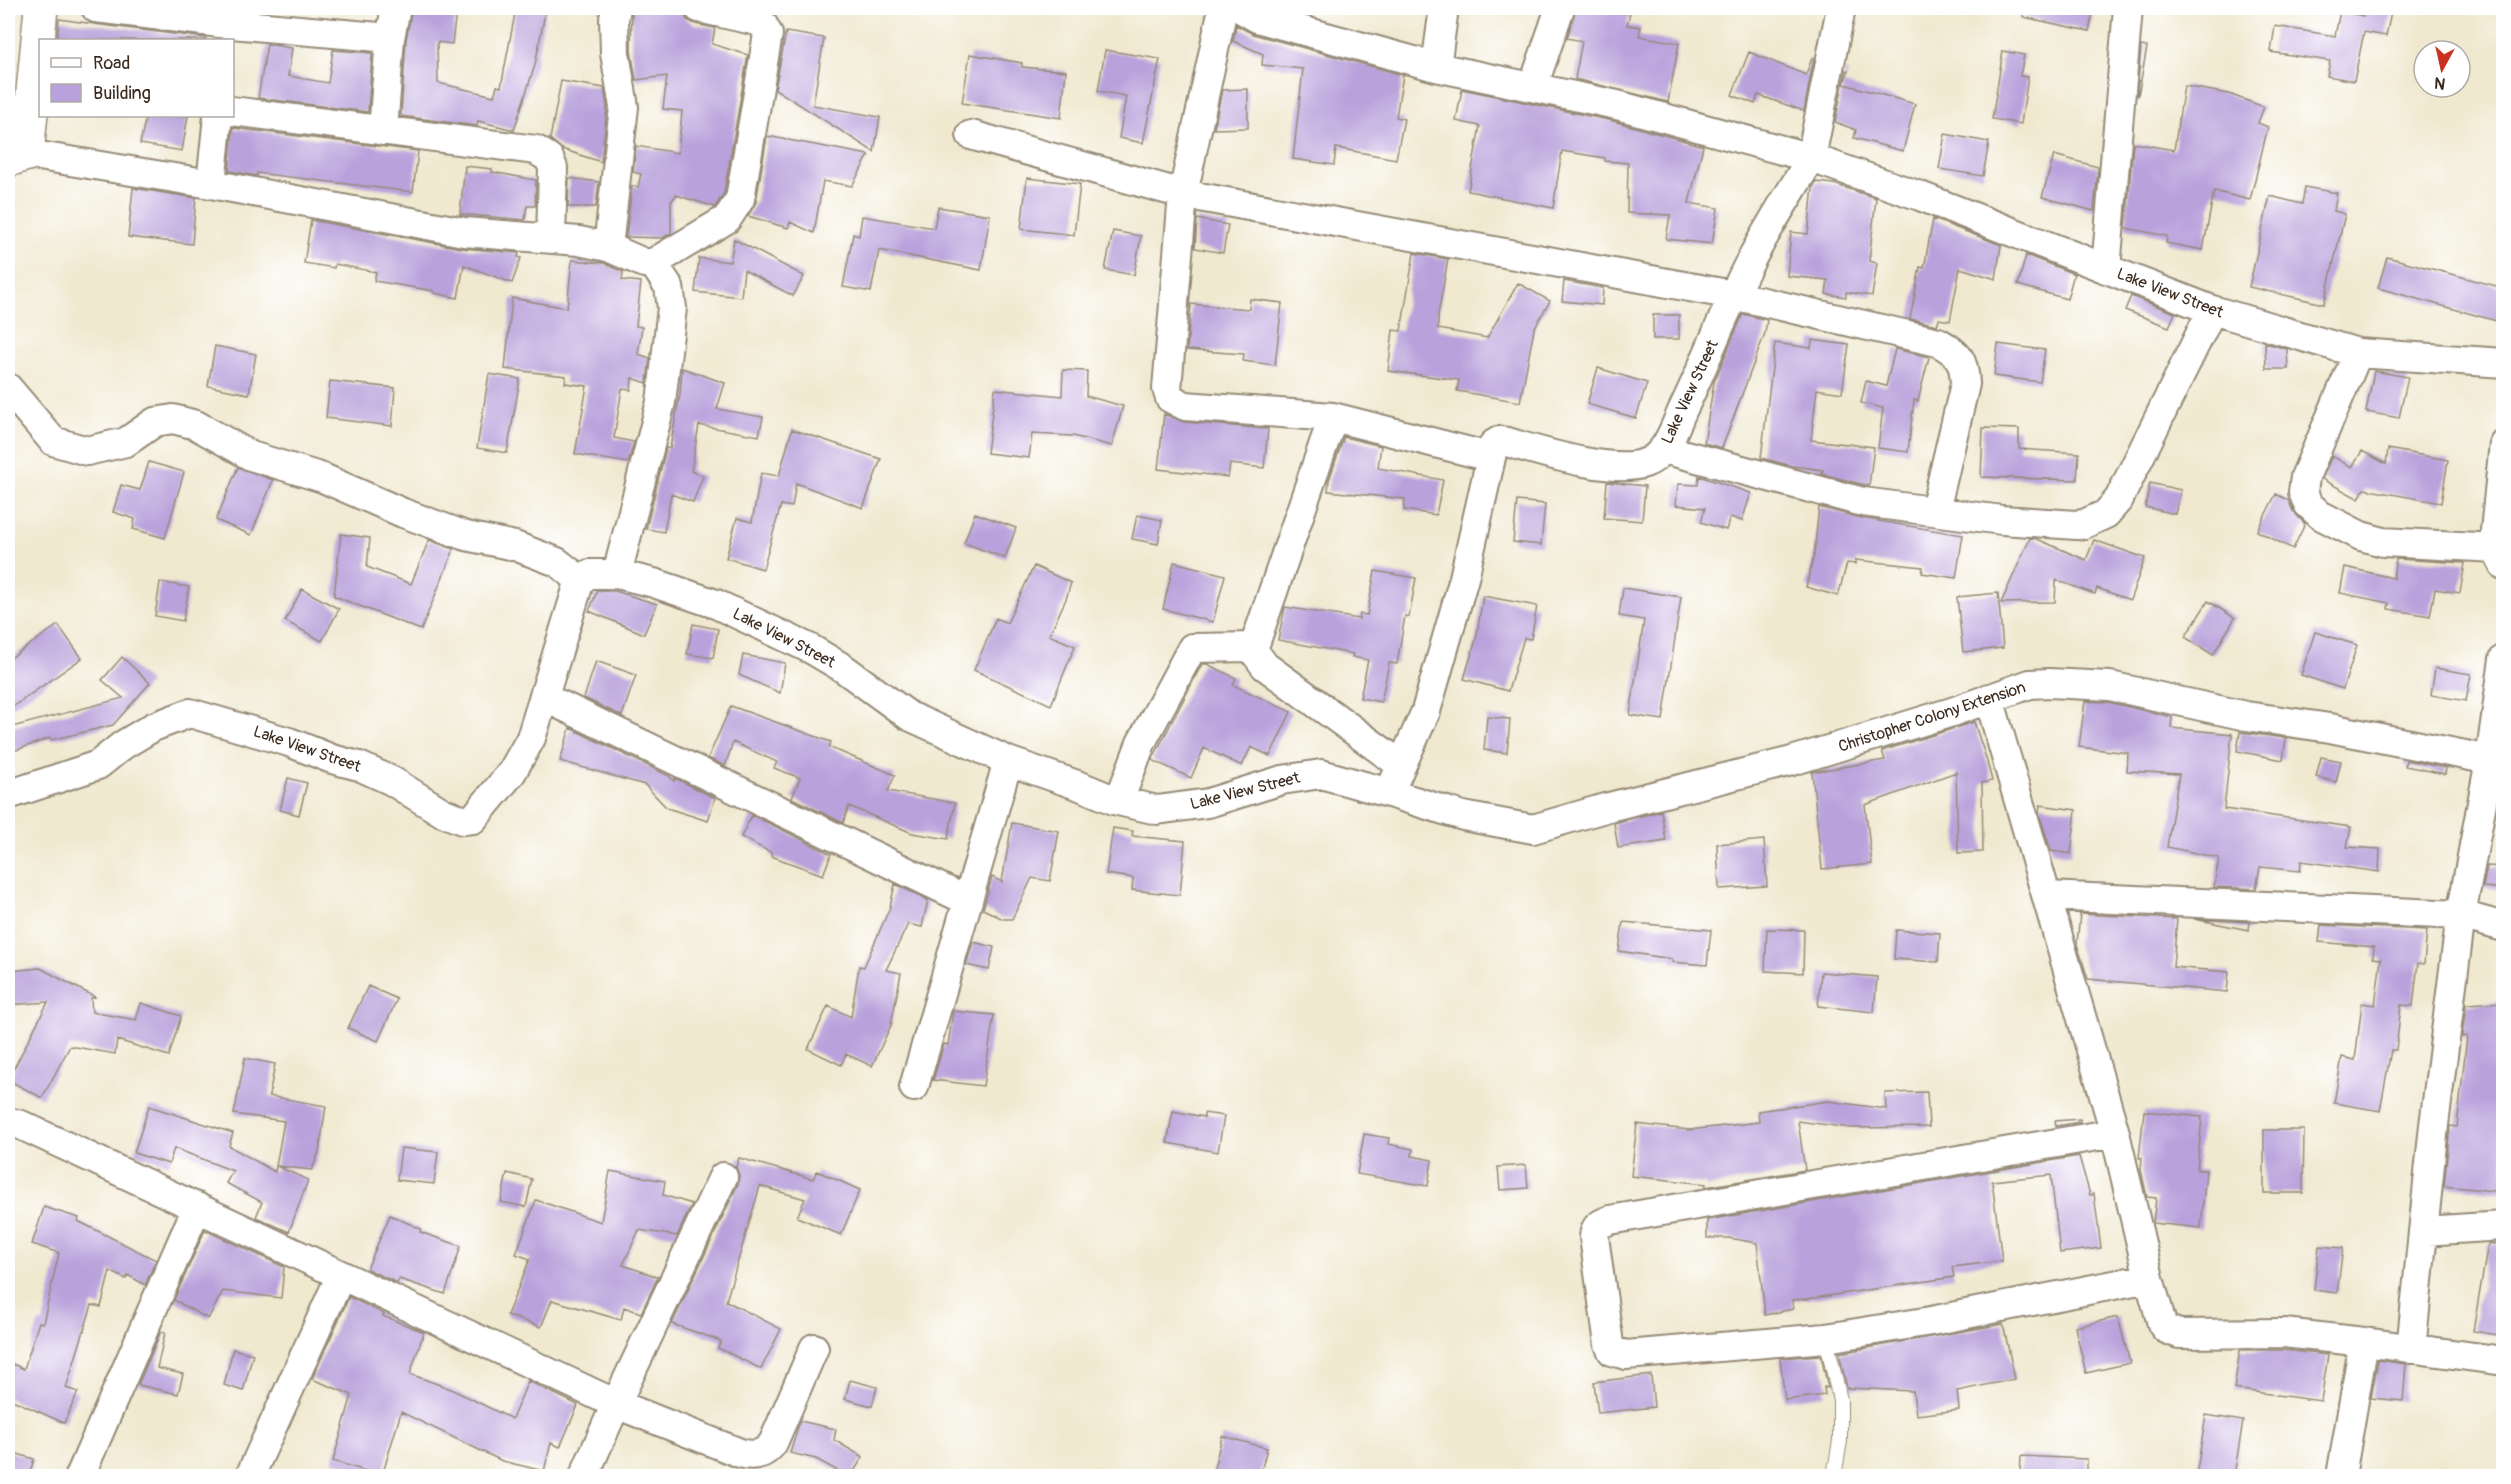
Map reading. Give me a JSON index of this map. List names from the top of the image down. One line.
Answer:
{"streets":{"street":["Lake View Street","Christopher Colony Extension"]},"crossings":[["Lake View Street","Christopher Colony Extension"]],"legend":["Road","Building"],"north":"bottom"}
